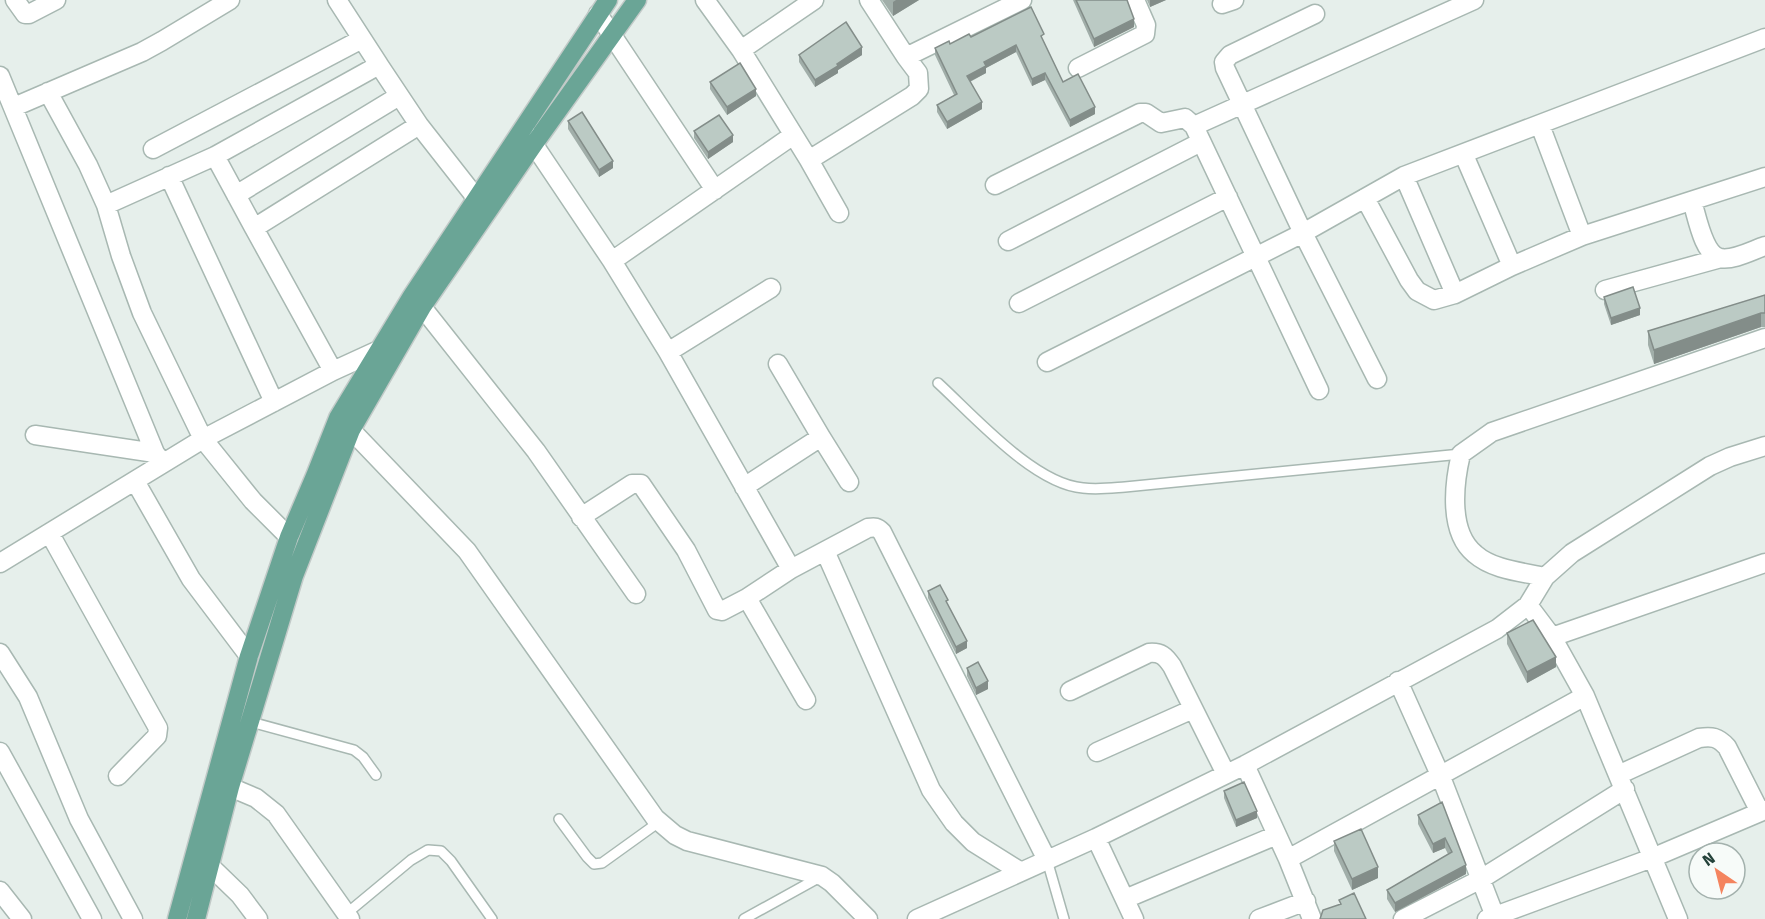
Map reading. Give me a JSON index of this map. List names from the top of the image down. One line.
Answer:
{"north":"top left"}
